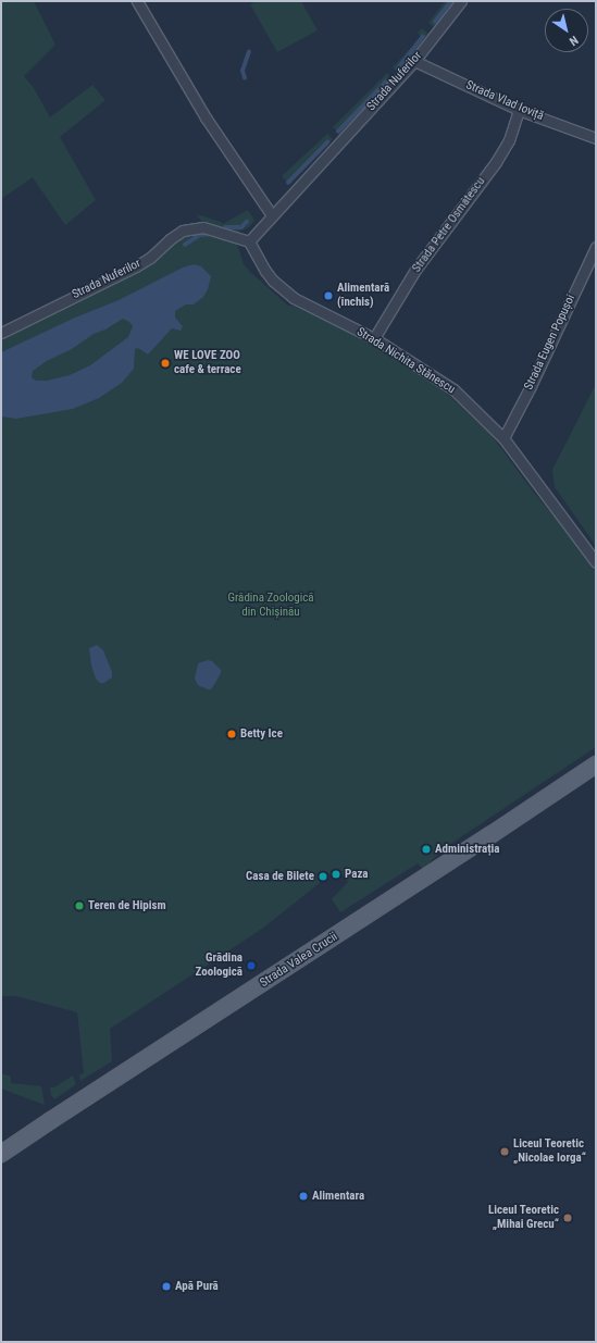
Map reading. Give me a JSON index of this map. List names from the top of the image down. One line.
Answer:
{"streets":{"main road":["Strada Valea Crucii"],"street":["Strada Nuferilor","Strada Vlad Ioviță","Strada Petre Osmătescu","Strada Eugen Popușoi","Strada Nichita Stănescu"]},"crossings":[["Strada Nuferilor","Strada Vlad Ioviță"],["Strada Nuferilor","Strada Nichita Stănescu"],["Strada Vlad Ioviță","Strada Petre Osmătescu"],["Strada Petre Osmătescu","Strada Nichita Stănescu"],["Strada Eugen Popușoi","Strada Nichita Stănescu"]],"parks":["Grădina Zoologică din Chișinău"],"places":["Alimentară (închis)","WE LOVE ZOO cafe & terrace","Betty Ice","Administrația","Paza","Casa de Bilete","Teren de Hipism","Grădina Zoologică","Liceul Teoretic „Nicolae Iorga“","Alimentara","Liceul Teoretic „Mihai Grecu“","Apă Pură"],"north":"bottom right"}
